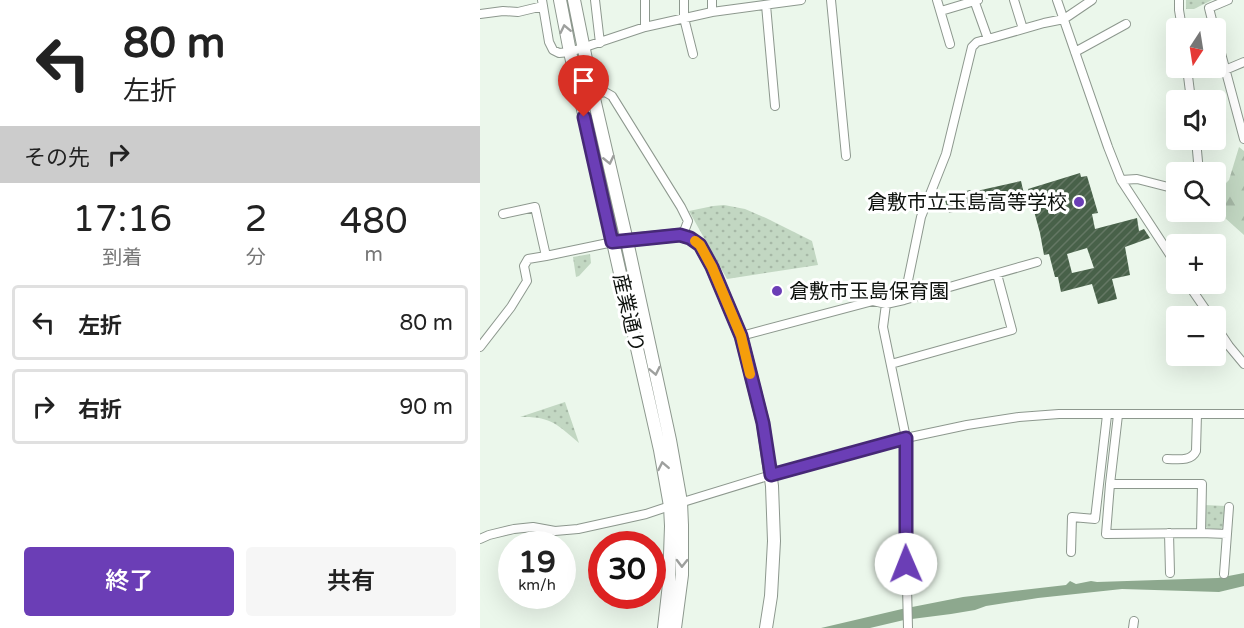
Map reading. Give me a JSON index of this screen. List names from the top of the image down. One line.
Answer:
{"streets":{"street":["産業通り"]},"places":["倉敷市立玉島高等学校","倉敷市玉島保育園"],"north":"bottom","page":{"turn":["80 m","左折"],"map_buttons":["+","−"],"then":"その先","eta":["17:16","到着","2","分","480","m"],"list":[{"name":"左折","value":"80 m"},{"name":"右折","value":"90 m"}],"speed":"19 km/h","limit":"30","buttons":["終了","共有"]}}
